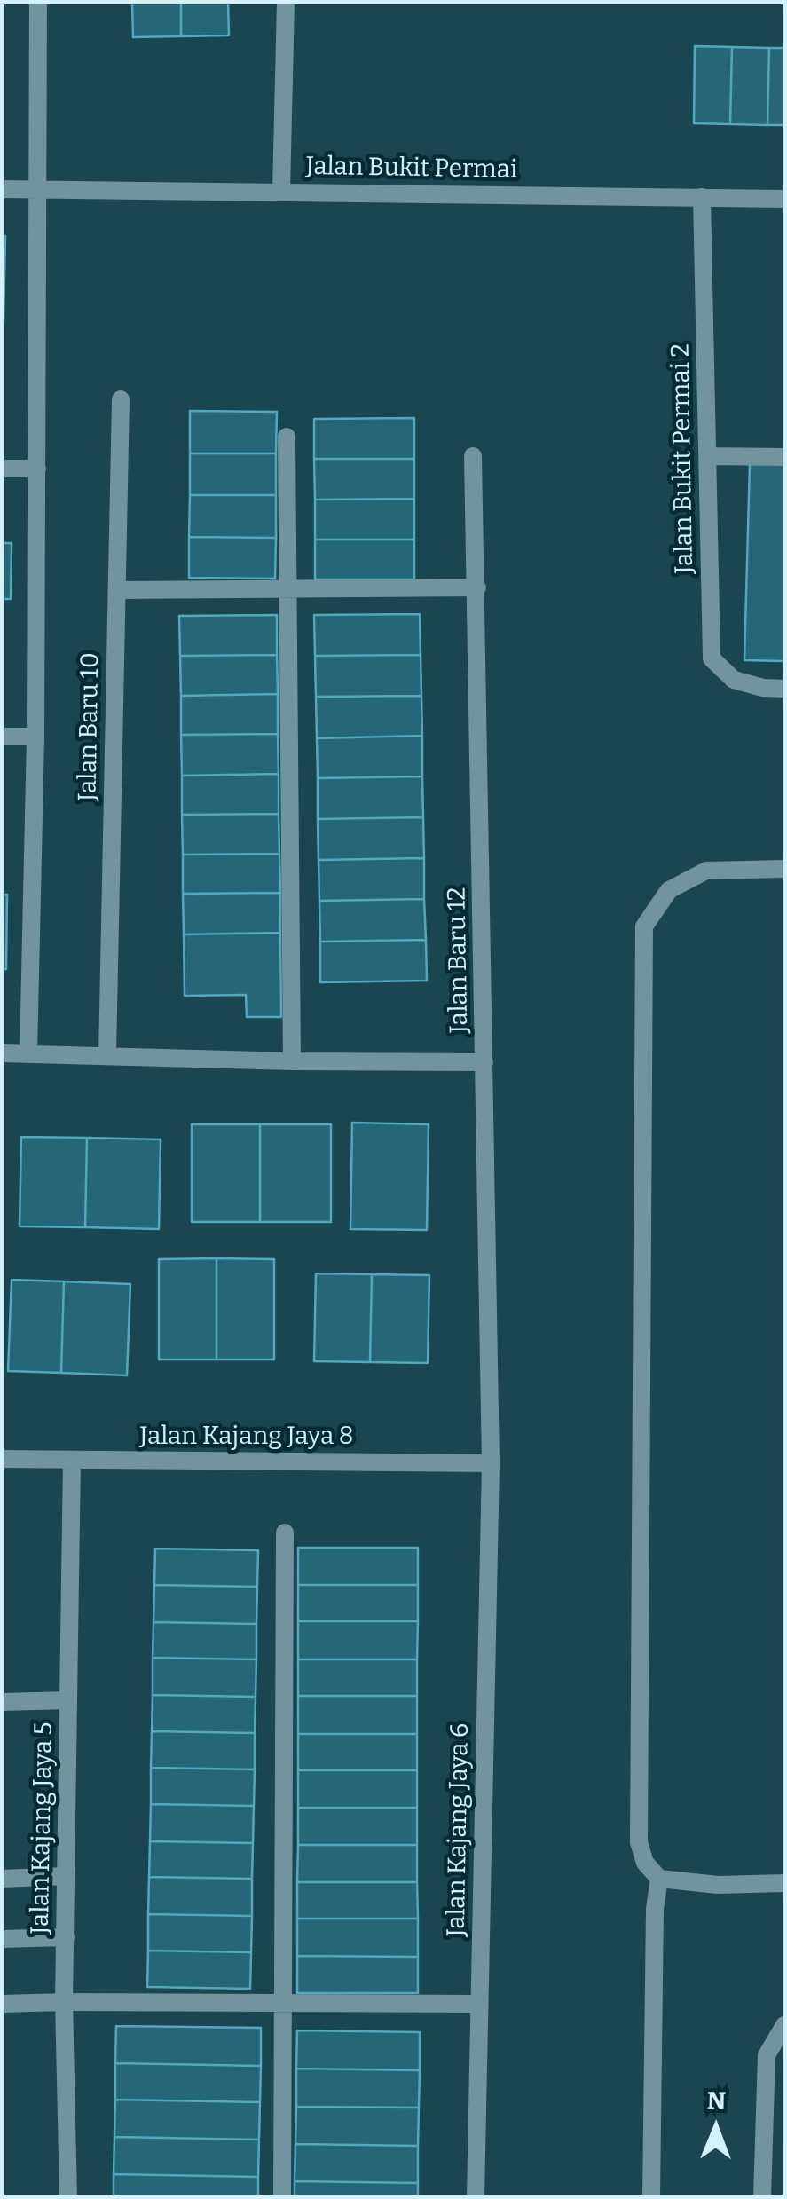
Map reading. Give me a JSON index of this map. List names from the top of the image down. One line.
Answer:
{"streets":{"street":["Jalan Bukit Permai","Jalan Bukit Permai 2","Jalan Baru 10","Jalan Baru 12","Jalan Kajang Jaya 8","Jalan Kajang Jaya 5","Jalan Kajang Jaya 6"]},"crossings":[["Jalan Bukit Permai","Jalan Bukit Permai 2"],["Jalan Baru 12","Jalan Kajang Jaya 8"],["Jalan Baru 12","Jalan Kajang Jaya 6"],["Jalan Kajang Jaya 8","Jalan Kajang Jaya 5"],["Jalan Kajang Jaya 8","Jalan Kajang Jaya 6"]],"north":"top"}
